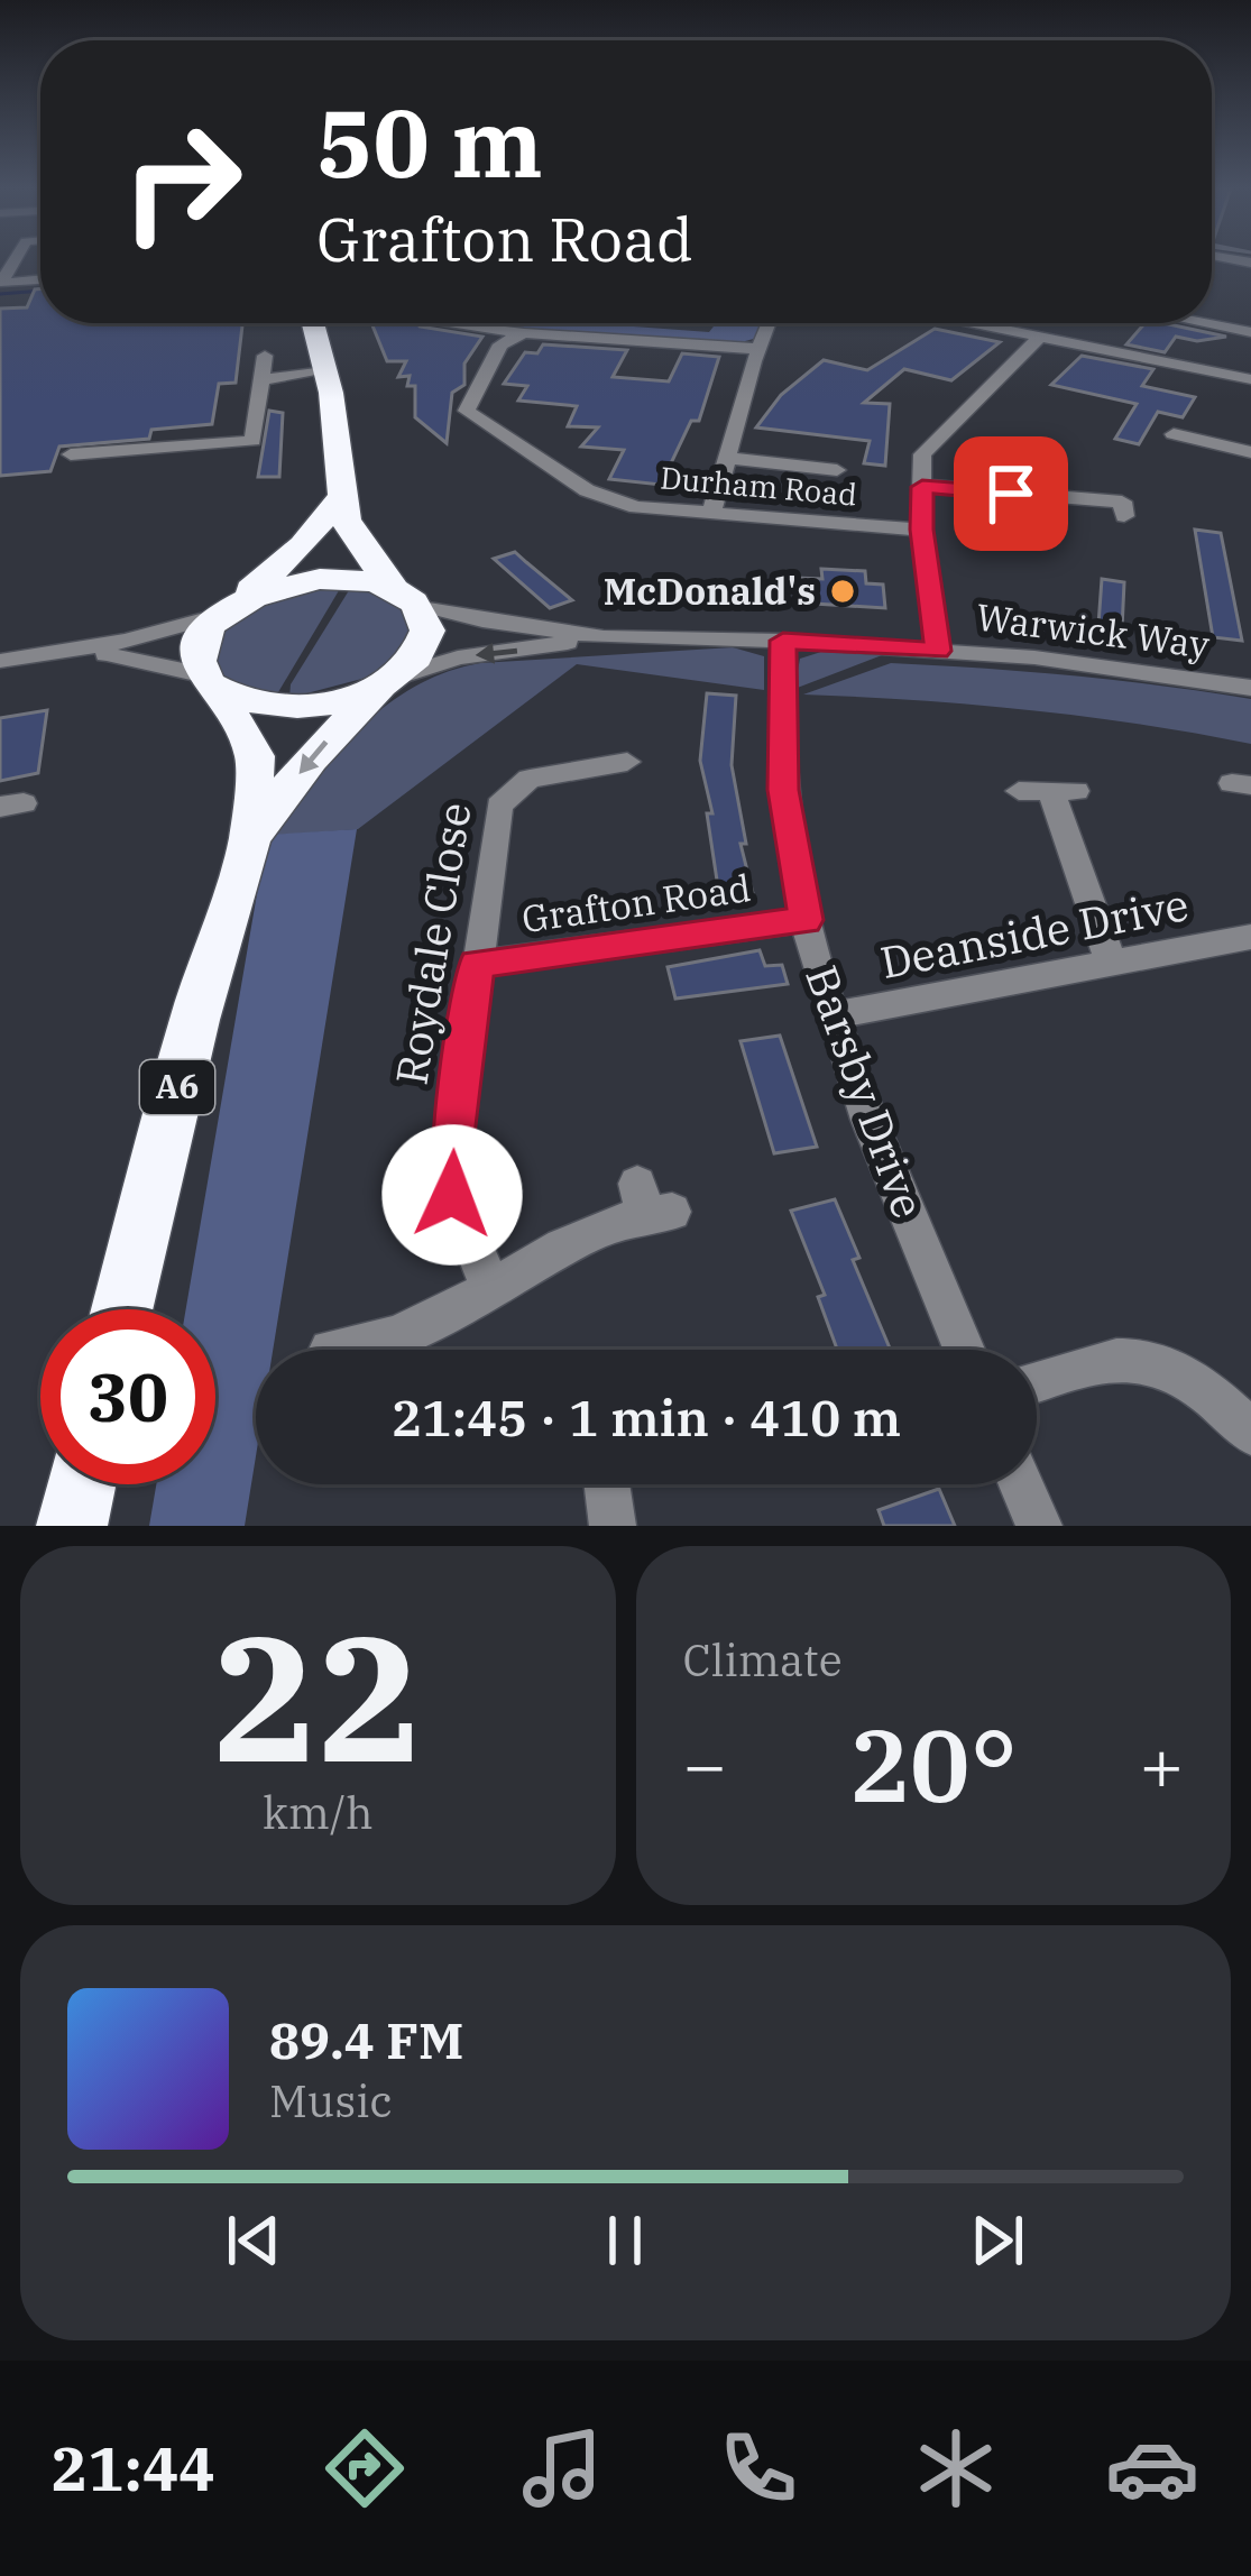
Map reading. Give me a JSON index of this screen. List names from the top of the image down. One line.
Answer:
{"streets":{"highway":["A6"],"street":["Durham Road","Warwick Way","Grafton Road","Deanside Drive","Roydale Close","Barsby Drive"]},"crossings":[["Warwick Way","A6"],["Warwick Way","Barsby Drive"],["Grafton Road","Roydale Close"],["Grafton Road","Barsby Drive"],["Deanside Drive","Barsby Drive"]],"places":["McDonald's"],"page":{"turn":["50 m","Grafton Road"],"limit":"30","trip":"21:45 · 1 min · 410 m","tile":[["22","km/h"],"Climate"],"heat":["−","20°","+"],"song":["89.4 FM","Music"],"tabs":"21:44"}}
